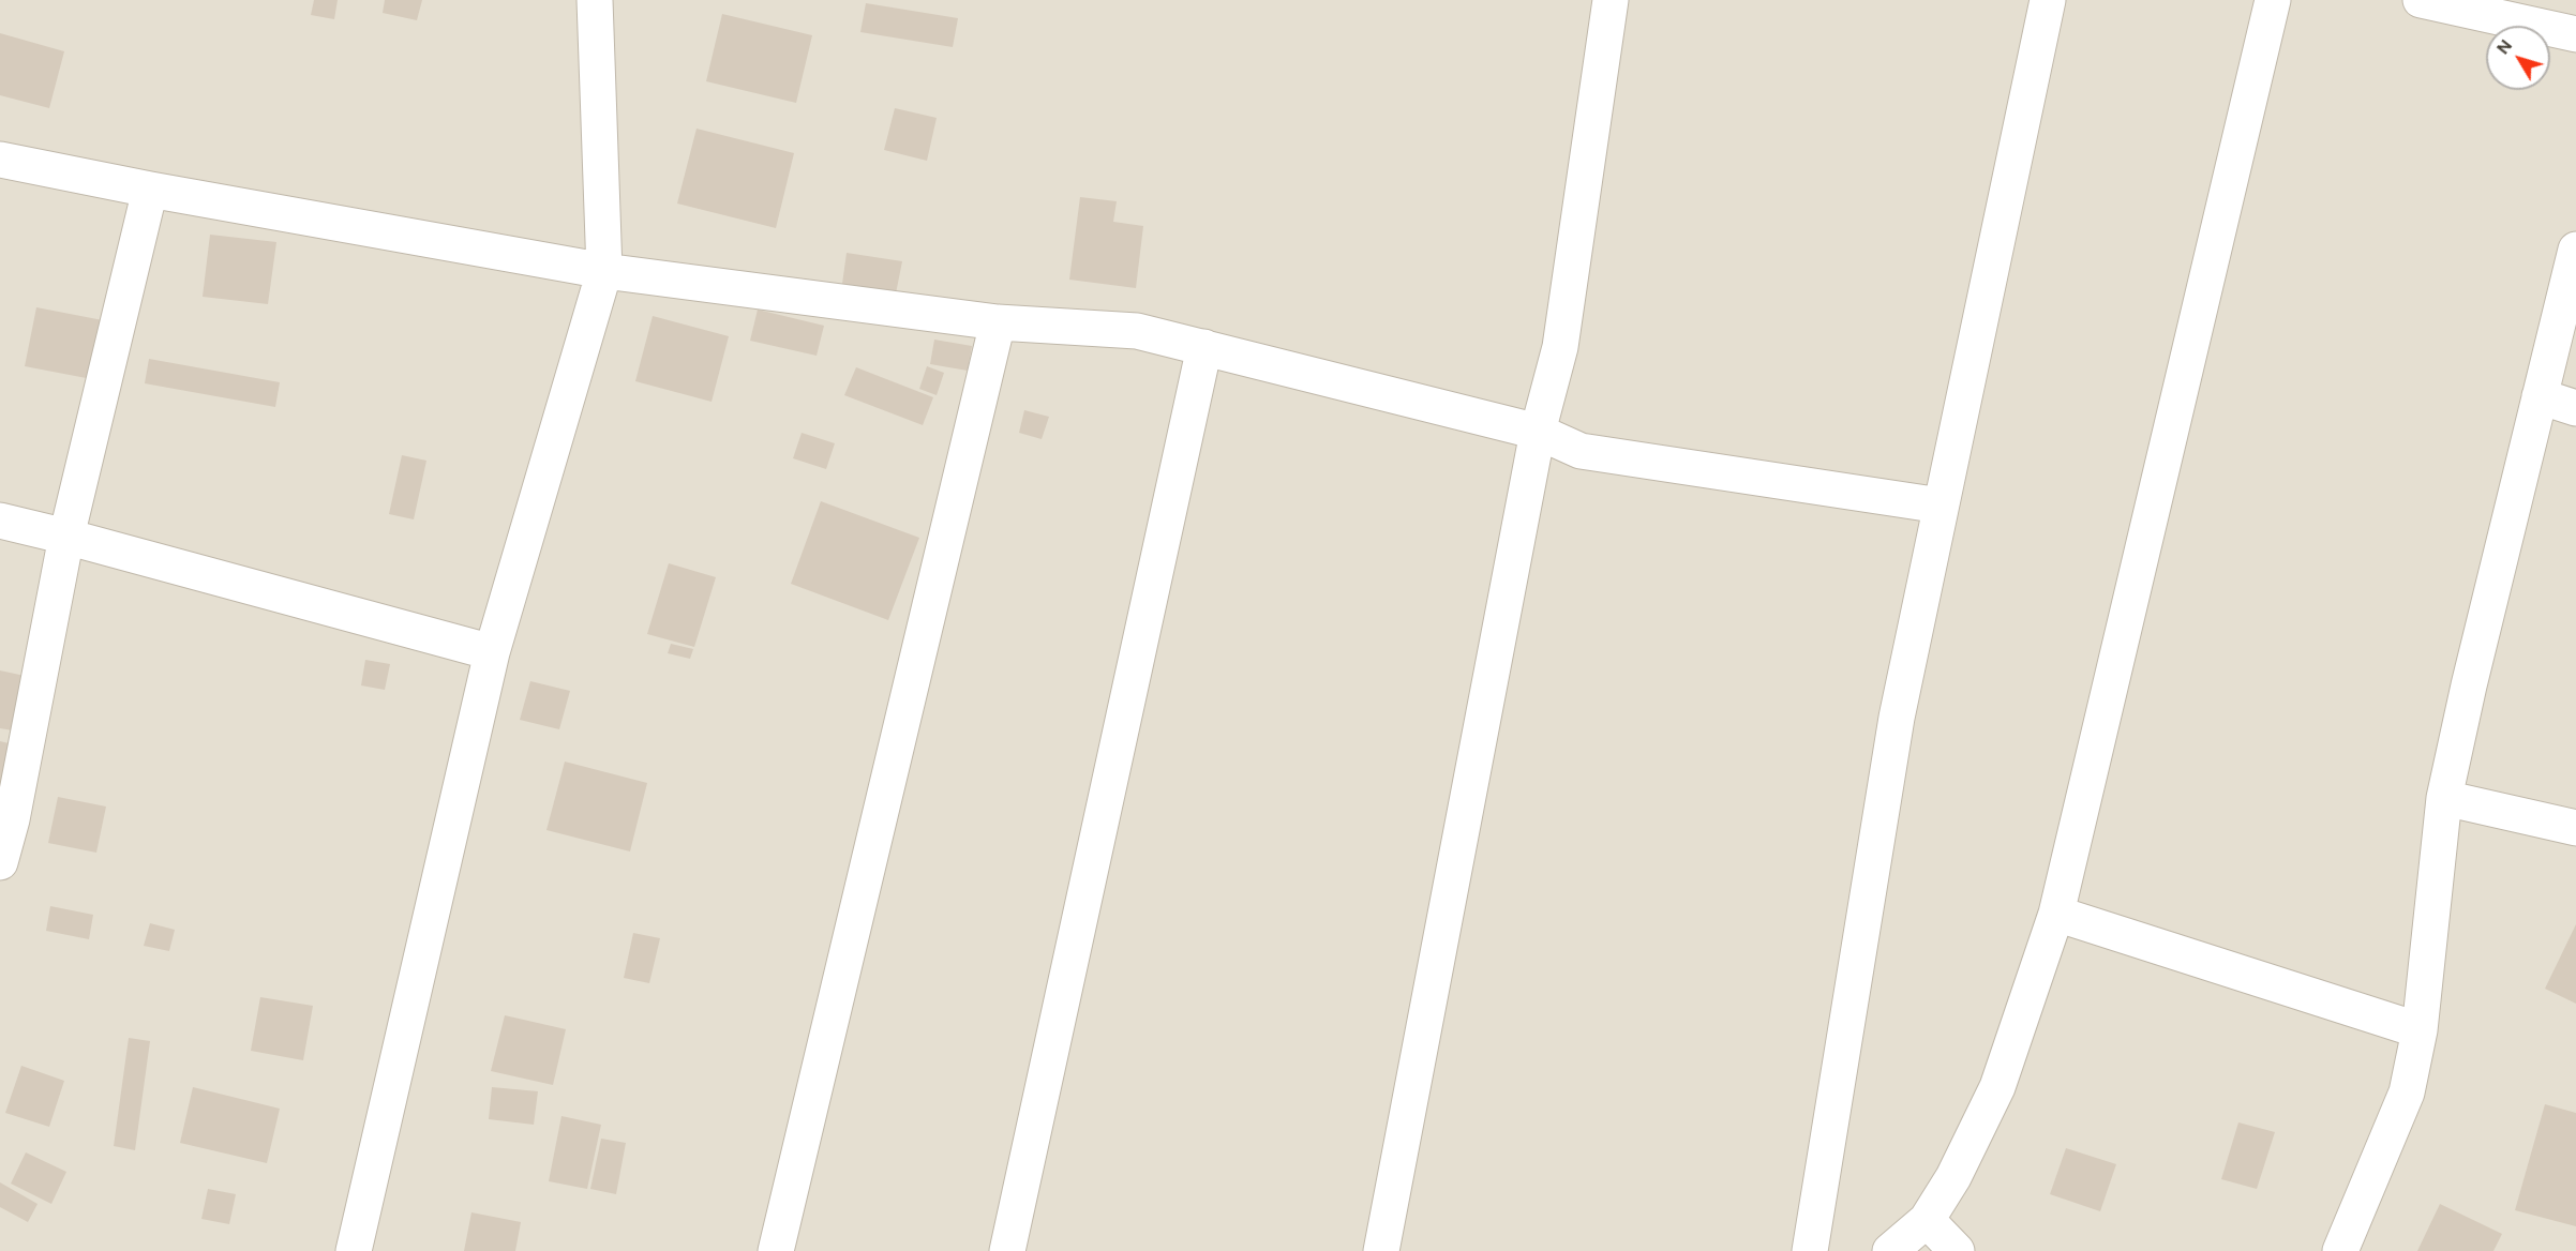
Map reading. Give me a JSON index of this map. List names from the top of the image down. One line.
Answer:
{"north":"top left"}
